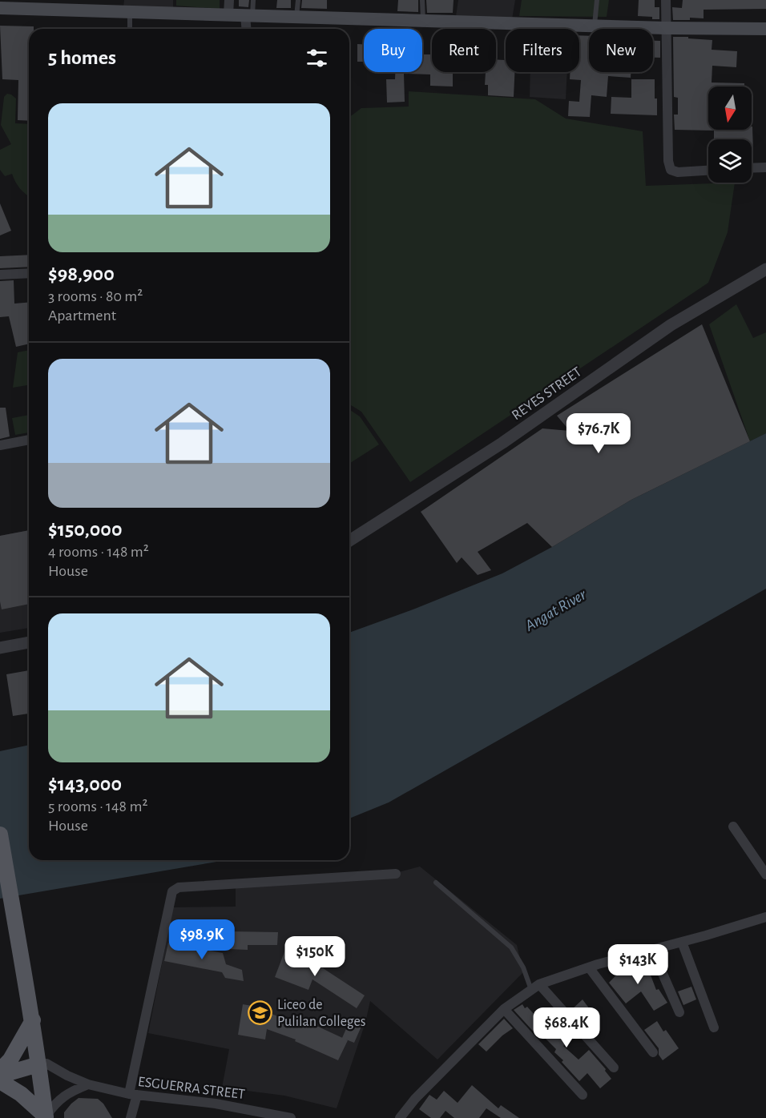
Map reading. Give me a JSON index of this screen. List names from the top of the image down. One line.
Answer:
{"streets":{"street":["REYES STREET","ESGUERRA STREET"]},"water":["Angat River"],"places":{"school or university":["Liceo de Pulilan Colleges"]},"north":"bottom","page":{"chip":["Buy","Rent","Filters","New"],"heading":"5 homes","list":[{"name":"$98,900","note":"3 rooms · 80 m² · Apartment"},{"name":"$150,000","note":"4 rooms · 148 m² · House"},{"name":"$143,000","note":"5 rooms · 148 m² · House"}],"price":["$76.7K","$98.9K","$150K","$143K","$68.4K"]}}
